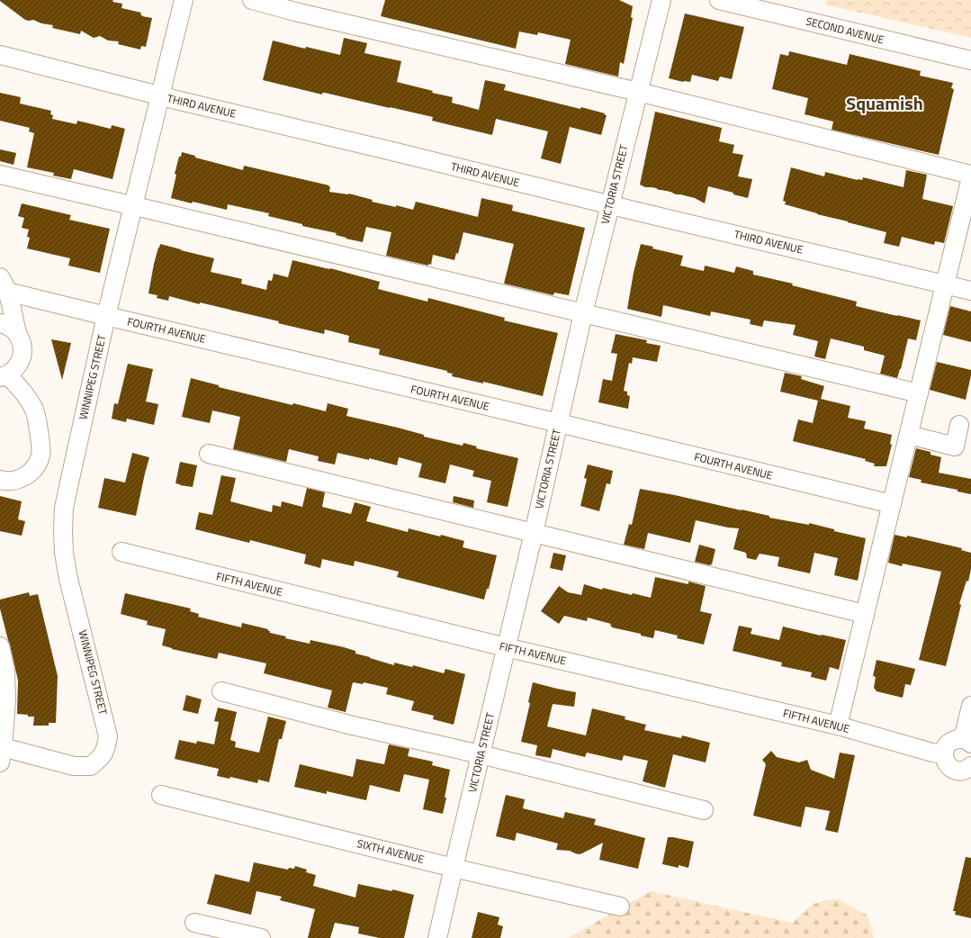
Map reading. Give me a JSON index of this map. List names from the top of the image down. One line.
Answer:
{"streets":{"street":["SECOND AVENUE","THIRD AVENUE","VICTORIA STREET","FOURTH AVENUE","WINNIPEG STREET","FIFTH AVENUE","SIXTH AVENUE"]},"crossings":[["THIRD AVENUE","VICTORIA STREET"],["THIRD AVENUE","WINNIPEG STREET"],["VICTORIA STREET","FOURTH AVENUE"],["VICTORIA STREET","FIFTH AVENUE"],["VICTORIA STREET","SIXTH AVENUE"],["FOURTH AVENUE","WINNIPEG STREET"]],"districts":["Squamish"]}
